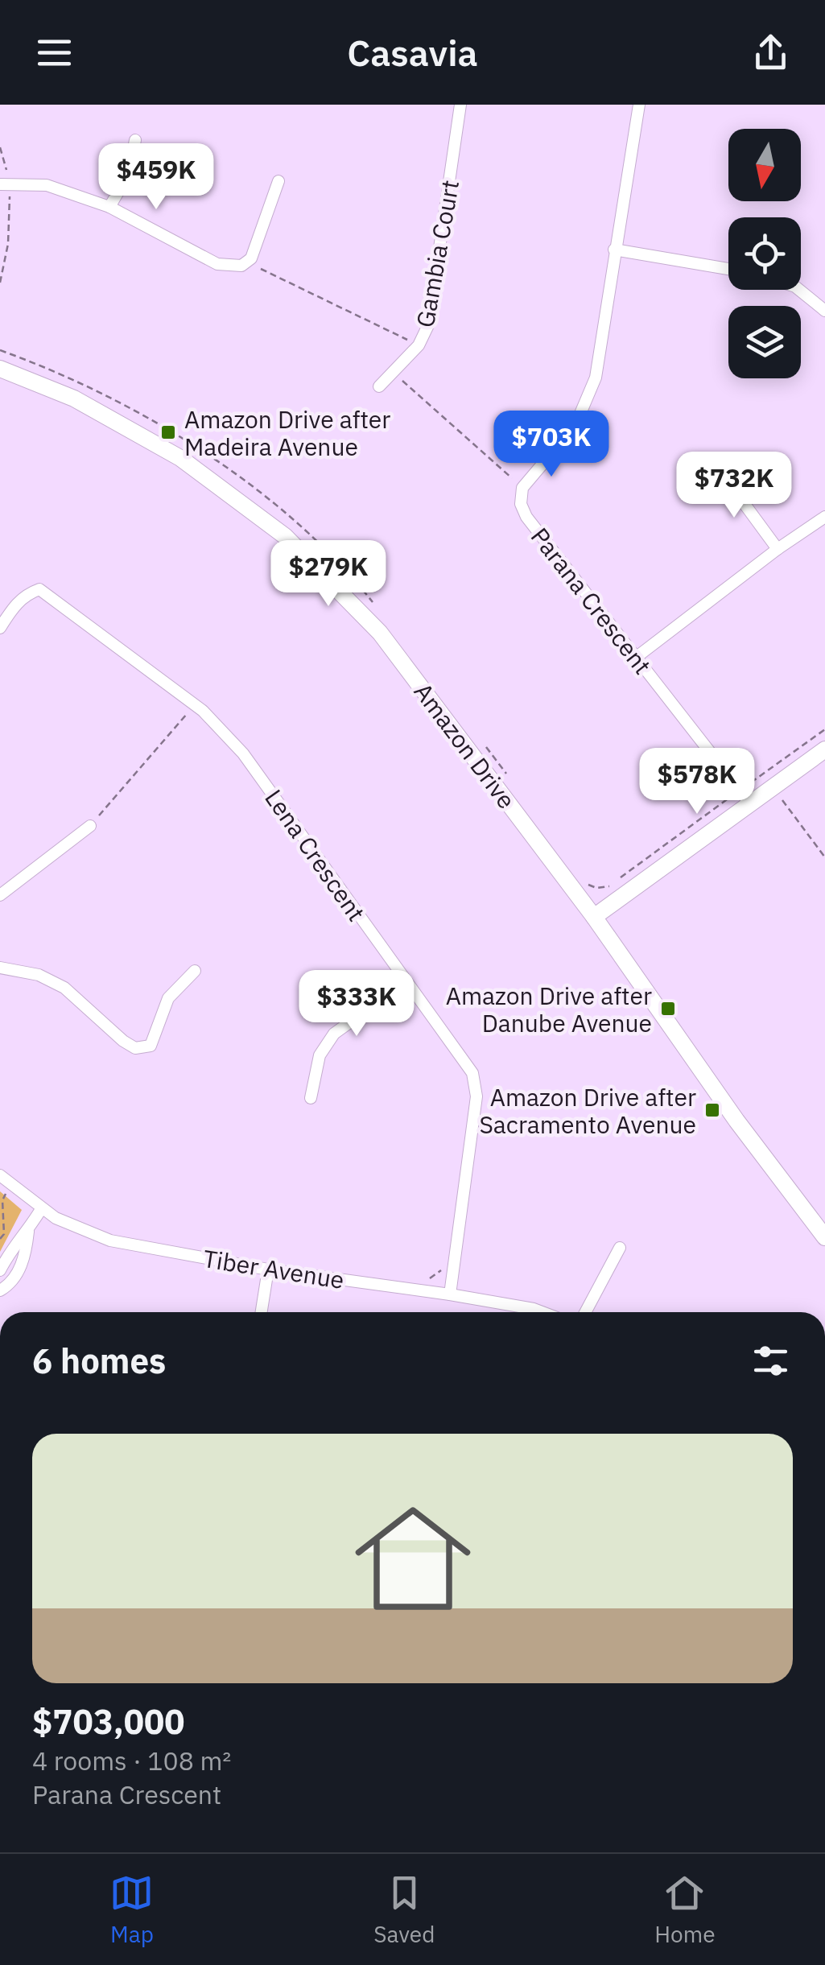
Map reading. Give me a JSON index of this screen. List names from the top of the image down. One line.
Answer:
{"streets":{"street":["Gambia Court","Parana Crescent","Amazon Drive","Lena Crescent","Tiber Avenue"]},"crossings":[["Lena Crescent","Tiber Avenue"]],"places":{"transit":["Amazon Drive after Madeira Avenue","Amazon Drive after Danube Avenue","Amazon Drive after Sacramento Avenue"]},"north":"bottom","page":{"header":"Casavia","price":["$459K","$703K","$732K","$279K","$578K","$333K"],"heading":"6 homes","list":[{"name":"$703,000","note":"4 rooms · 108 m² · Parana Crescent"}],"tabs":["Map","Saved","Home"]}}
